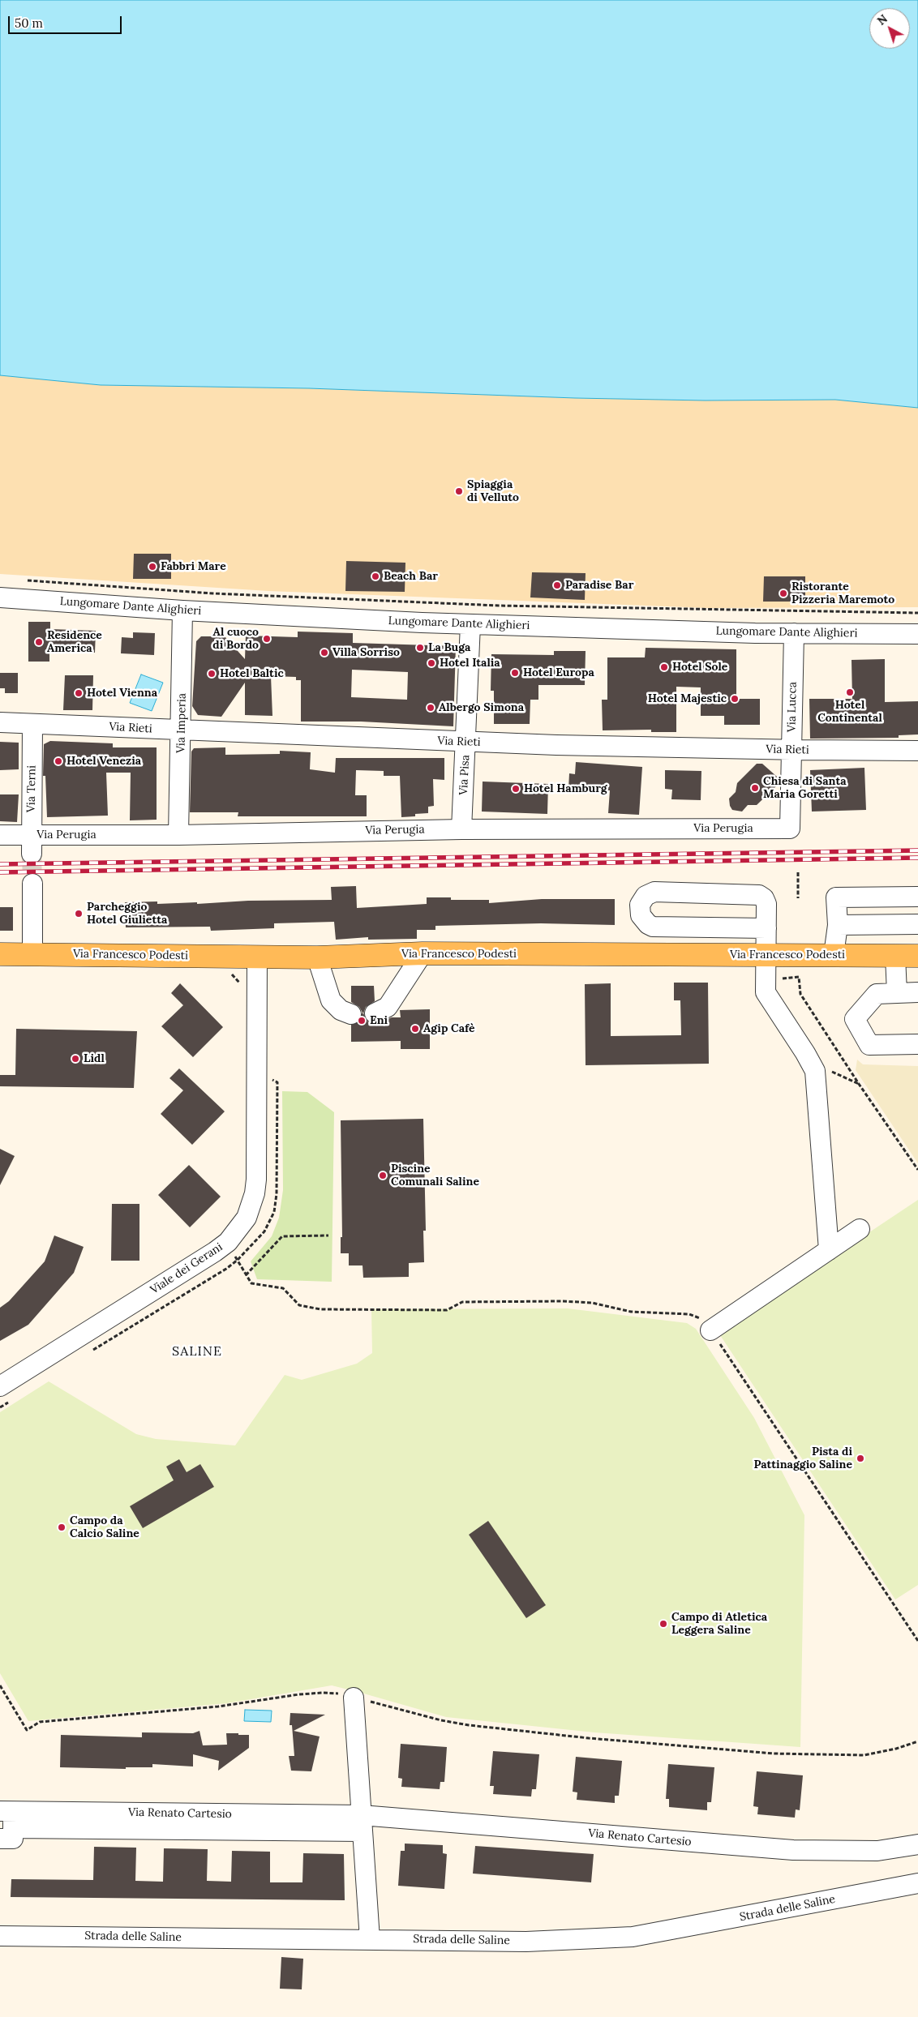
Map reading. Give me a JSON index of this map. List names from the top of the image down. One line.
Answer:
{"streets":{"main road":["Via Francesco Podesti"],"street":["Lungomare Dante Alighieri","Via Lucca","Via Imperia","Via Rieti","Via Pisa","Via Terni","Via Perugia","Viale dei Gerani","Via Renato Cartesio","Strada delle Saline"]},"crossings":[["Lungomare Dante Alighieri","Via Lucca"],["Lungomare Dante Alighieri","Via Imperia"],["Lungomare Dante Alighieri","Via Pisa"],["Via Lucca","Via Rieti"],["Via Lucca","Via Perugia"],["Via Imperia","Via Rieti"],["Via Imperia","Via Perugia"],["Via Rieti","Via Pisa"],["Via Rieti","Via Terni"],["Via Pisa","Via Perugia"],["Via Terni","Via Perugia"],["Via Francesco Podesti","Viale dei Gerani"]],"districts":["SALINE"],"places":["Spiaggia di Velluto","Fabbri Mare","Beach Bar","Paradise Bar","Ristorante Pizzeria Maremoto","Al cuoco di Bordo","Residence America","La Buga","Villa Sorriso","Hotel Italia","Hotel Sole","Hotel Europa","Hotel Baltic","Hotel Continental","Hotel Vienna","Hotel Majestic","Albergo Simona","Hotel Venezia","Chiesa di Santa Maria Goretti","Hotel Hamburg","Parcheggio Hotel Giulietta","Eni","Agip Cafè","Lidl","Piscine Comunali Saline","Pista di Pattinaggio Saline","Campo da Calcio Saline","Campo di Atletica Leggera Saline"],"scale_bar":"50 m","north":"top left"}
